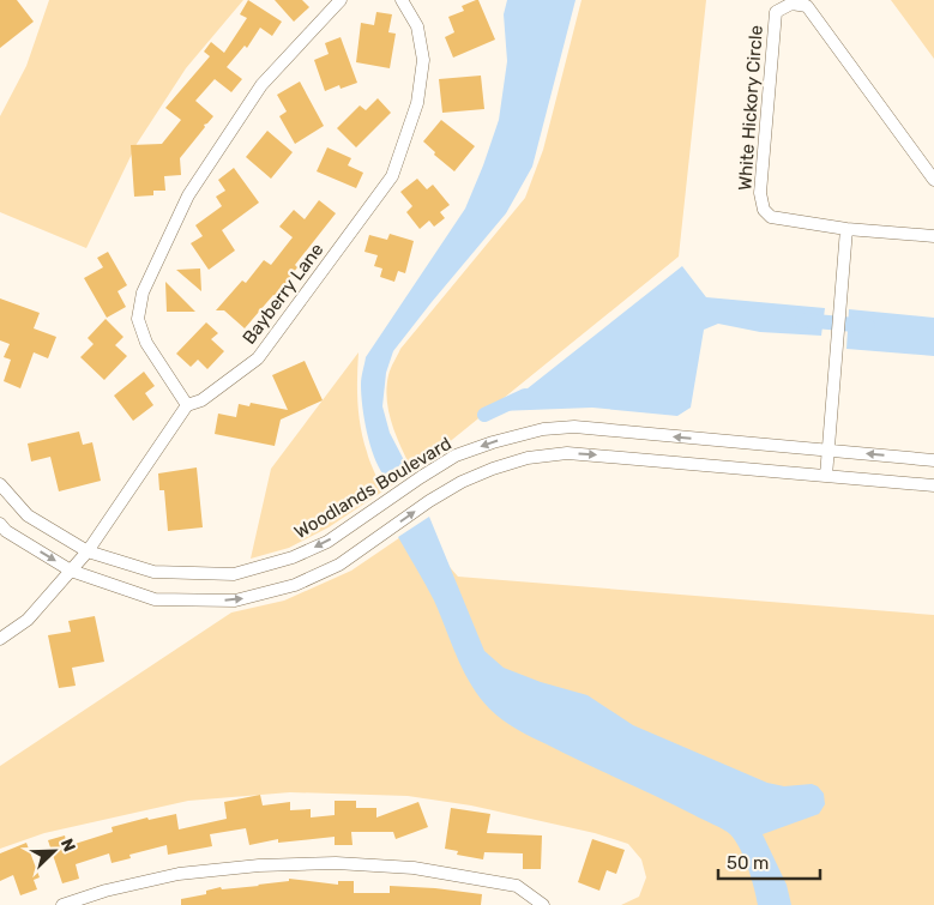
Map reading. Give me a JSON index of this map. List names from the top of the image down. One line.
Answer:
{"streets":{"street":["White Hickory Circle","Bayberry Lane","Woodlands Boulevard"]},"crossings":[["Bayberry Lane","Woodlands Boulevard"]],"scale_bar":"50 m","north":"top right"}
